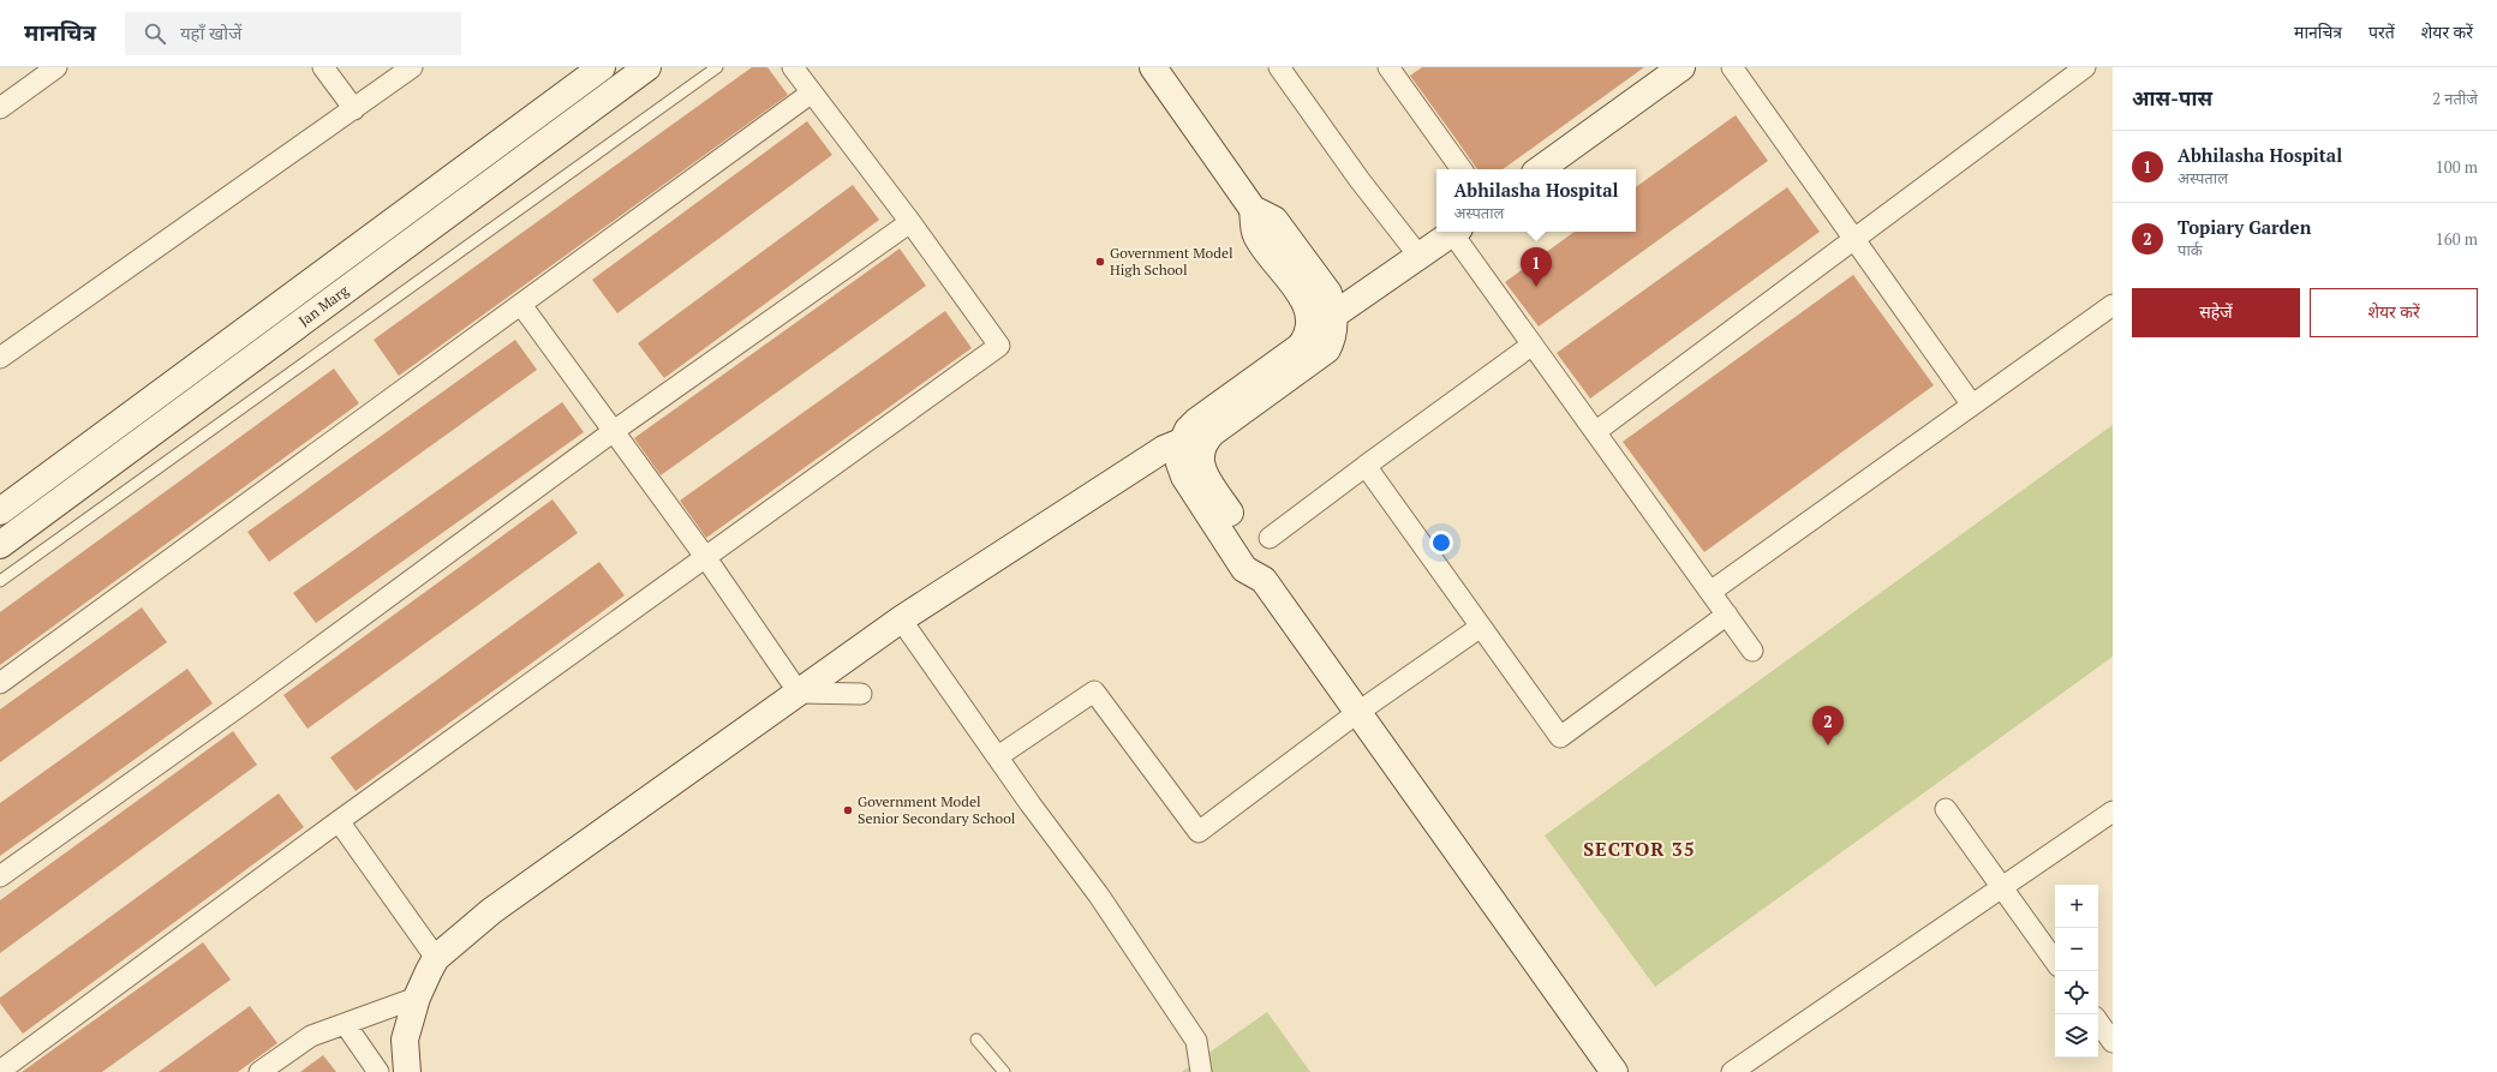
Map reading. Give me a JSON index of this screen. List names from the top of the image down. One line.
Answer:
{"streets":{"street":["Jan Marg"]},"districts":["SECTOR 35"],"places":["Government Model High School","Government Model Senior Secondary School"],"page":{"header":"मानचित्र","search":"यहाँ खोजें","nav":["मानचित्र","परतें","शेयर करें"],"heading":["आस-पास","2 नतीजे"],"list":[{"mark":"1","name":"Abhilasha Hospital","note":"अस्पताल","value":"100 m"},{"mark":"2","name":"Topiary Garden","note":"पार्क","value":"160 m"}],"popup":["Abhilasha Hospital","अस्पताल"],"pins":["1","2"],"buttons":["सहेजें","शेयर करें"],"map_buttons":["+","−"]}}
